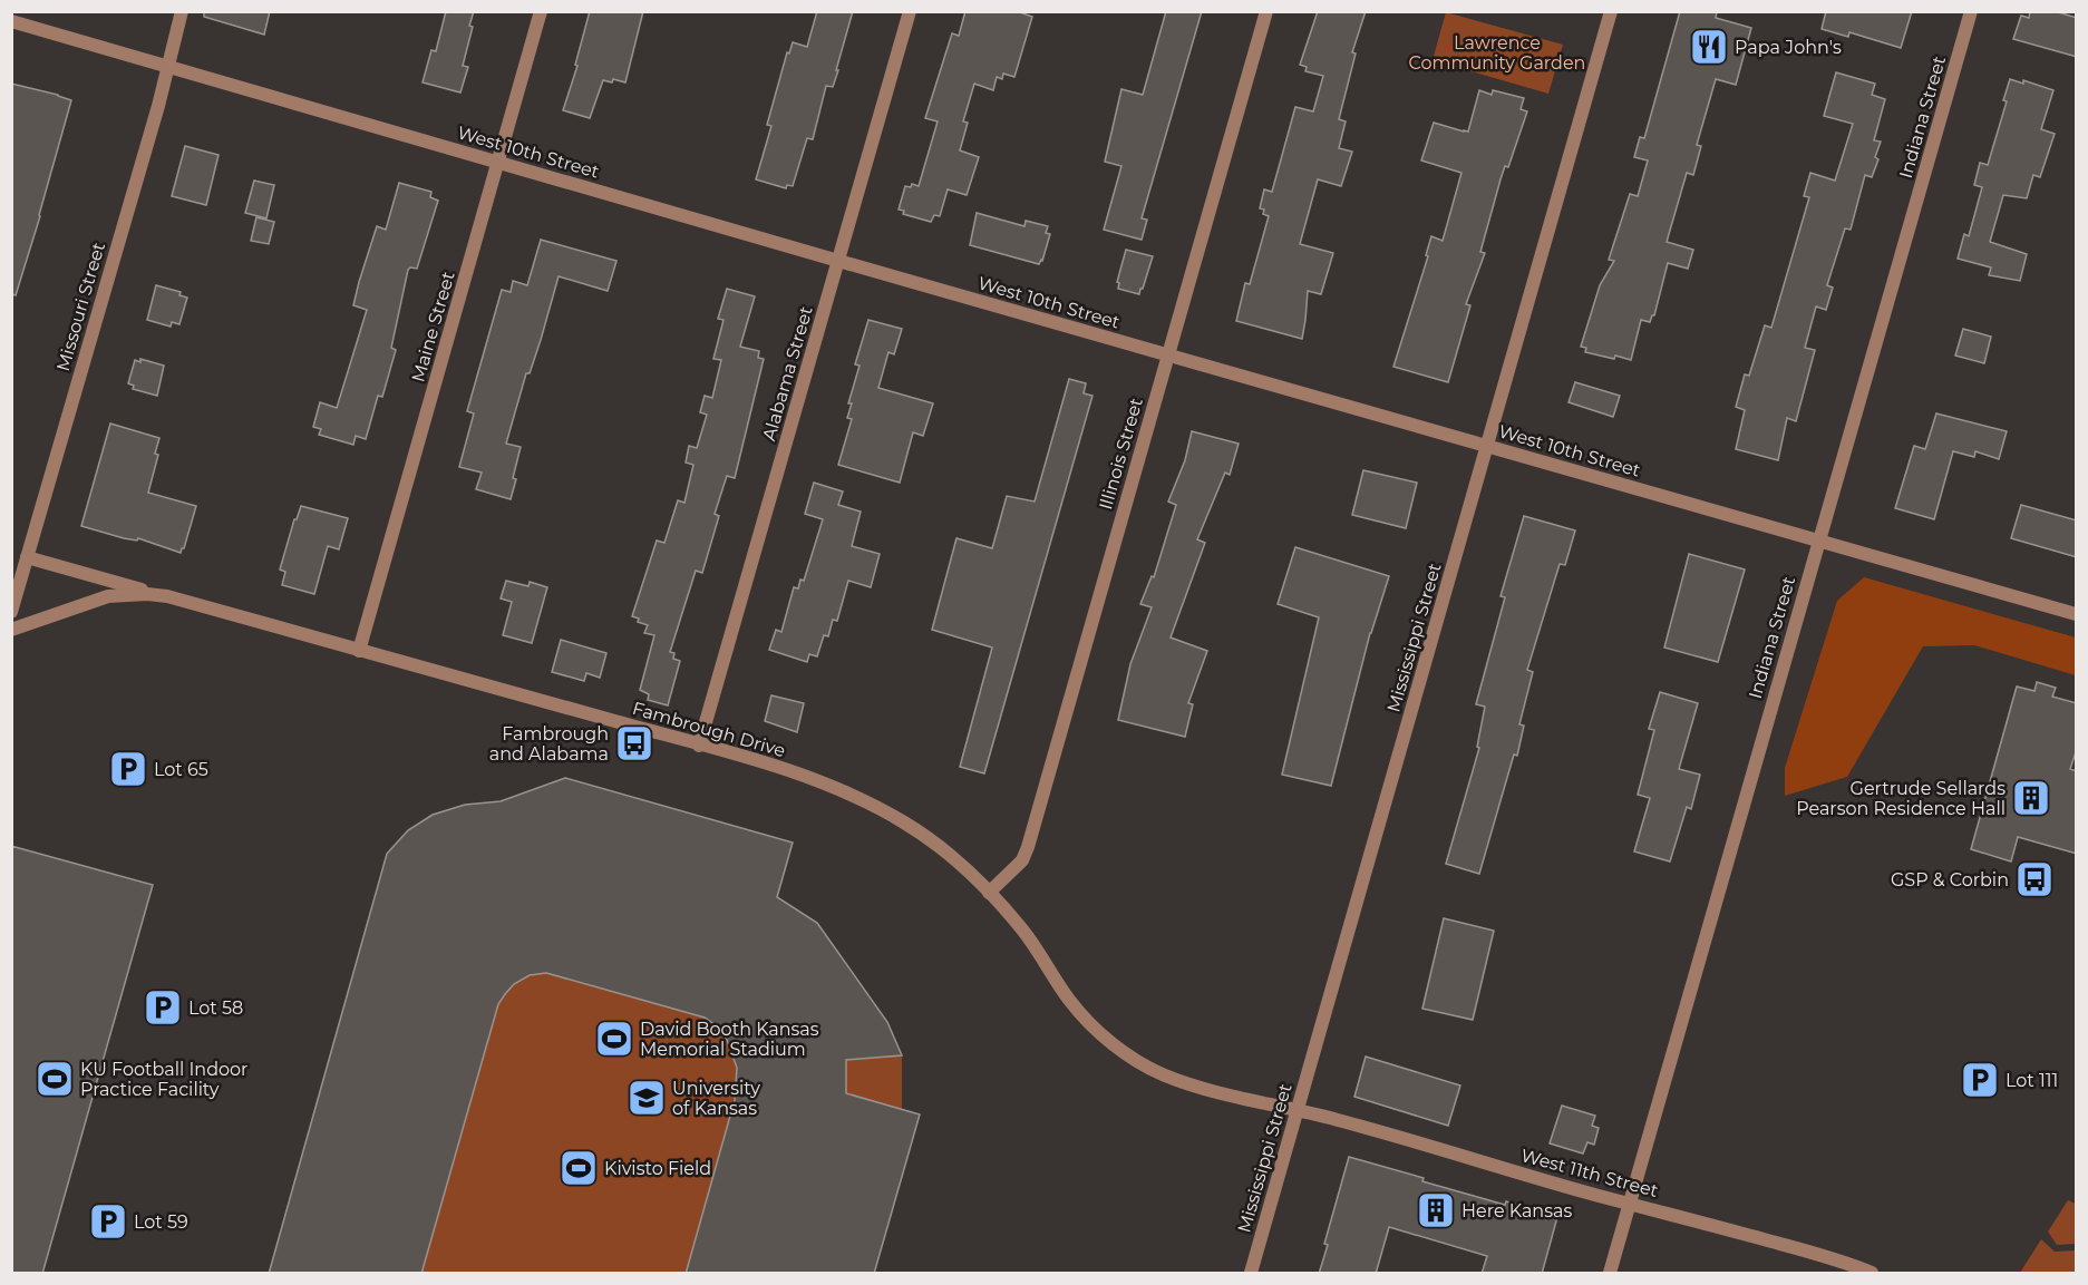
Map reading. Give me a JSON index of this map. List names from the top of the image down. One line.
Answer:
{"streets":{"street":["Indiana Street","West 10th Street","Missouri Street","Maine Street","Alabama Street","Illinois Street","Mississippi Street","Fambrough Drive","West 11th Street"]},"crossings":[["Indiana Street","West 10th Street"],["Indiana Street","West 11th Street"],["West 10th Street","Missouri Street"],["West 10th Street","Maine Street"],["West 10th Street","Alabama Street"],["West 10th Street","Illinois Street"],["West 10th Street","Mississippi Street"],["Maine Street","Fambrough Drive"],["Alabama Street","Fambrough Drive"],["Illinois Street","Fambrough Drive"],["Mississippi Street","Fambrough Drive"],["Mississippi Street","West 11th Street"],["Fambrough Drive","West 11th Street"]],"parks":["Lawrence Community Garden"],"places":{"restaurant":["Papa John's"],"bus stop":["Fambrough and Alabama","GSP & Corbin"],"parking":["Lot 65","Lot 58","Lot 111","Lot 59"],"building":["Gertrude Sellards Pearson Residence Hall","Here Kansas"],"sports":["David Booth Kansas Memorial Stadium","KU Football Indoor Practice Facility","Kivisto Field"],"school or university":["University of Kansas"]}}
